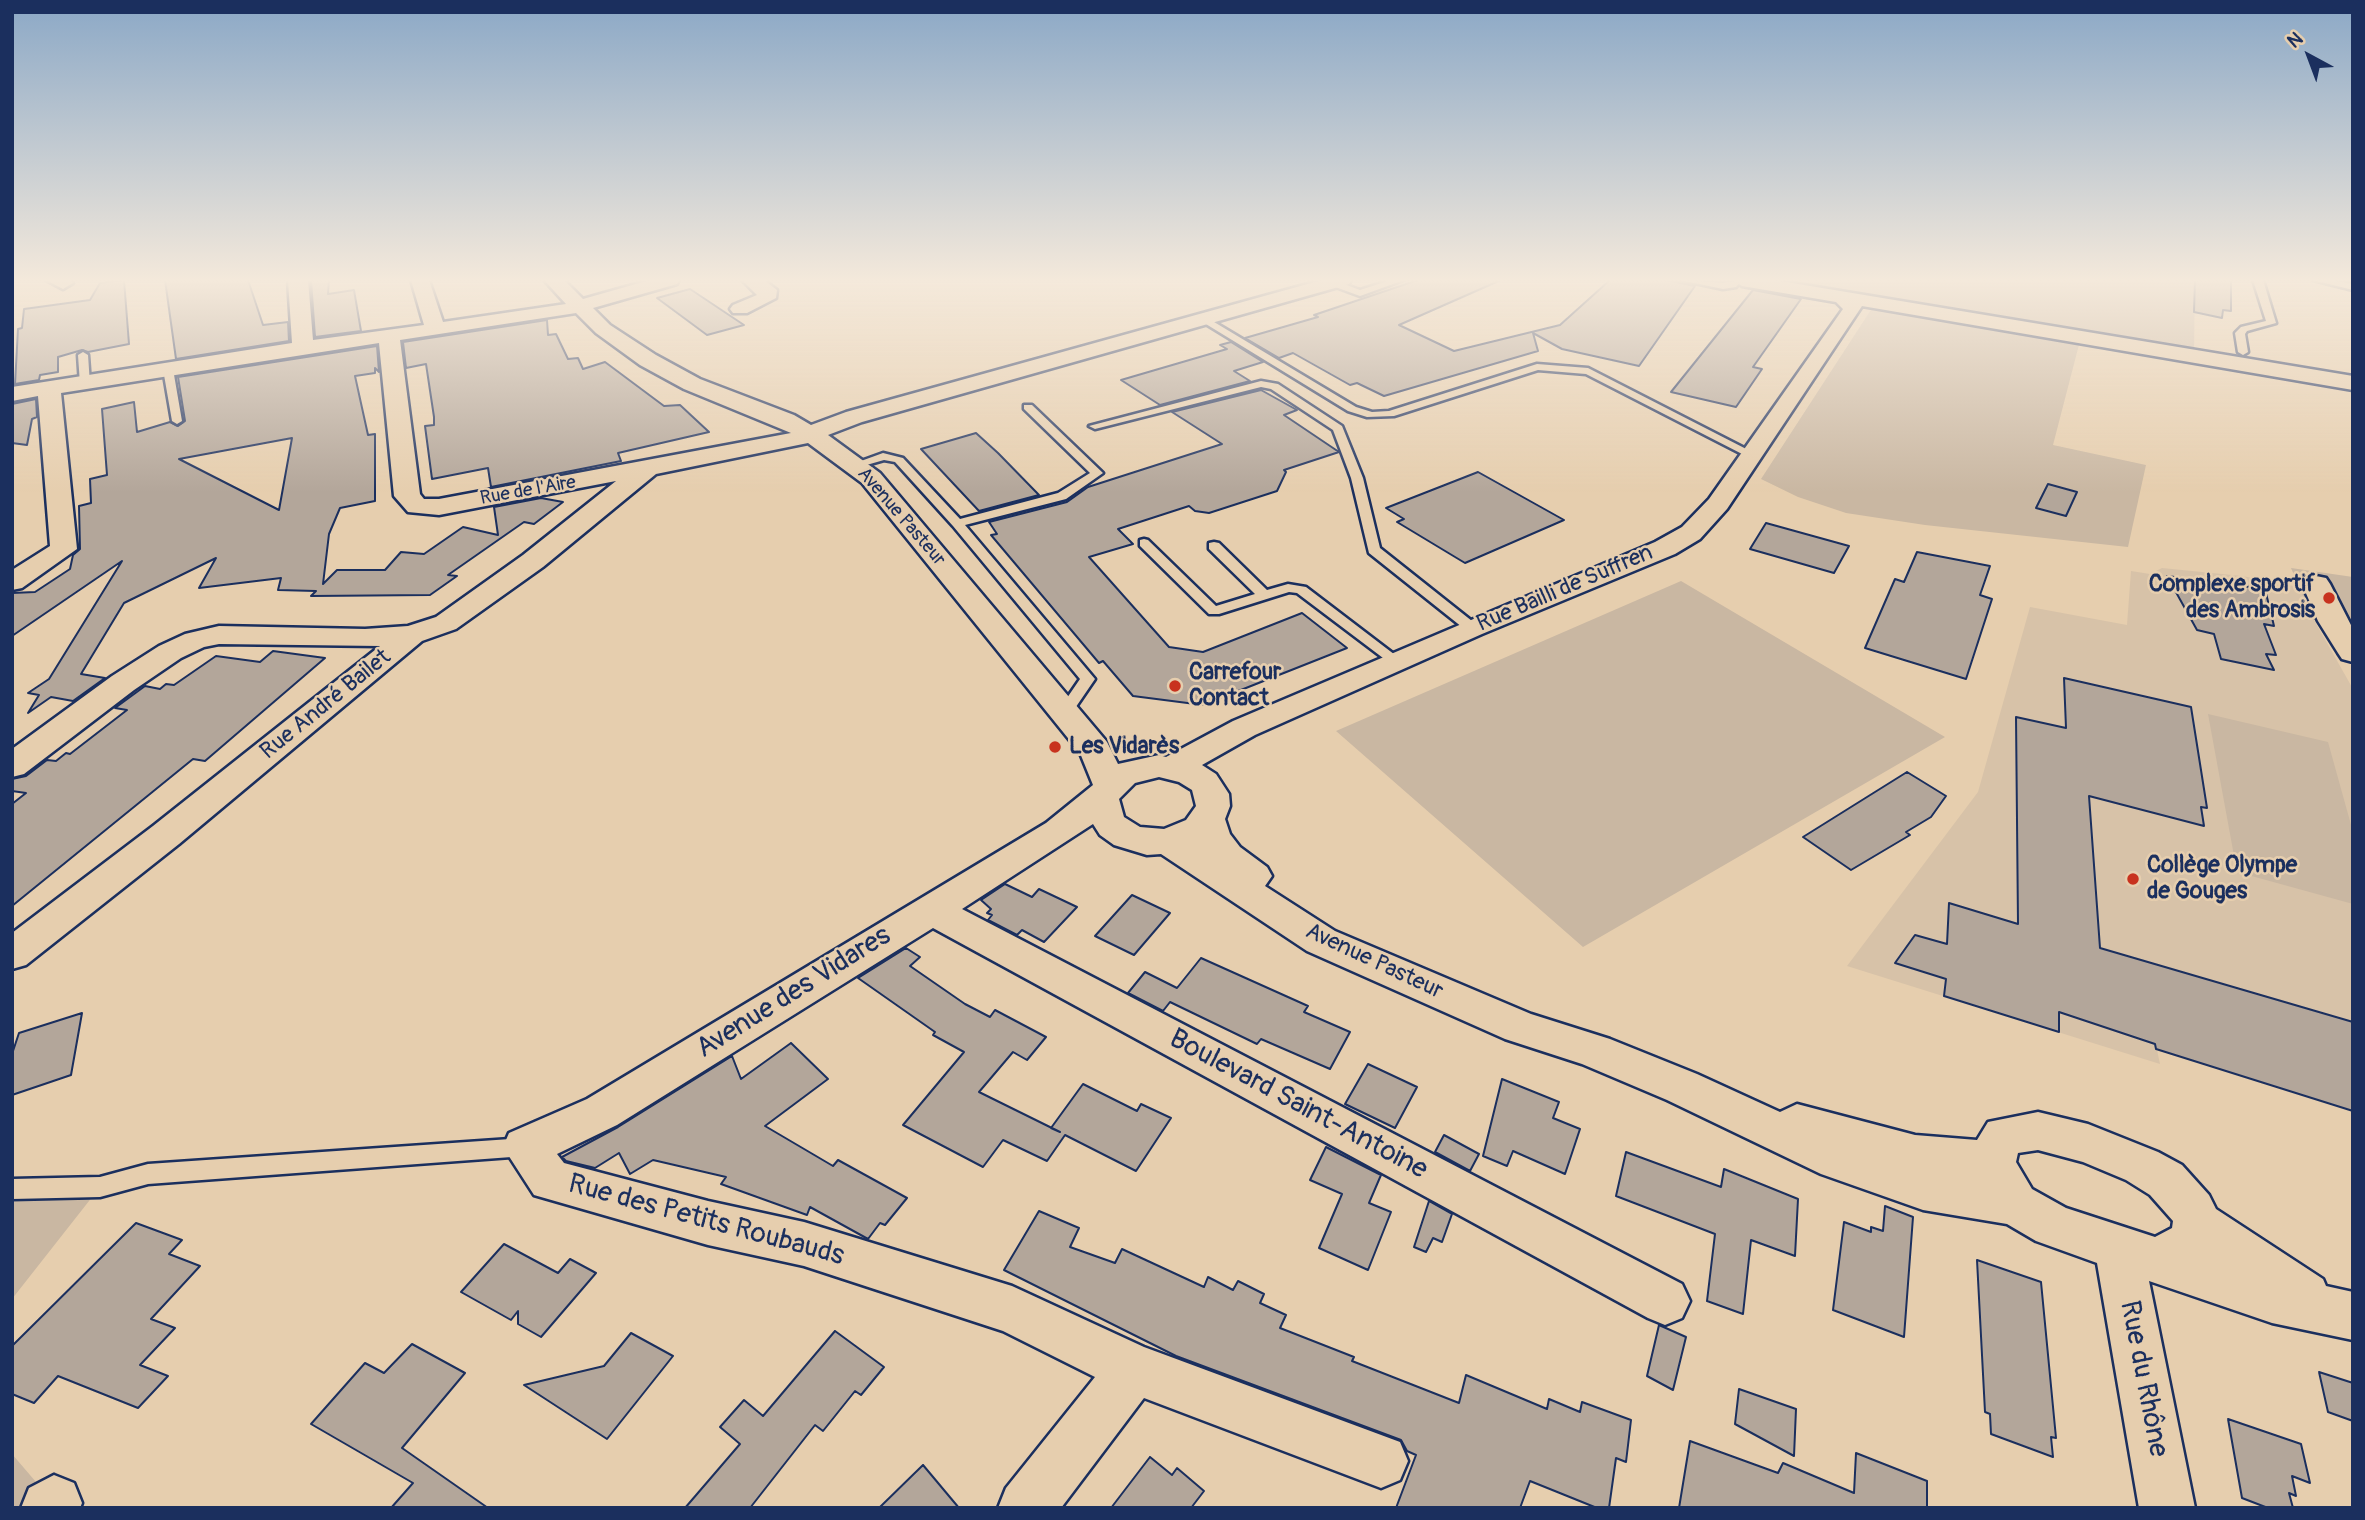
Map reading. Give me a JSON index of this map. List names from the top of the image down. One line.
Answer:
{"streets":{"street":["Rue de l'Aire","Avenue Pasteur","Rue Bailli de Suffren","Rue André Bailet","Avenue des Vidares","Boulevard Saint-Antoine","Rue des Petits Roubauds","Rue du Rhône"]},"crossings":[["Rue de l'Aire","Avenue Pasteur"],["Rue de l'Aire","Rue André Bailet"],["Avenue Pasteur","Rue Bailli de Suffren"],["Avenue Pasteur","Avenue des Vidares"],["Rue Bailli de Suffren","Avenue des Vidares"],["Avenue des Vidares","Boulevard Saint-Antoine"],["Avenue des Vidares","Rue des Petits Roubauds"]],"places":["Complexe sportif des Ambrosis","Carrefour Contact","Les Vidarès","Collège Olympe de Gouges"],"north":"top left"}
